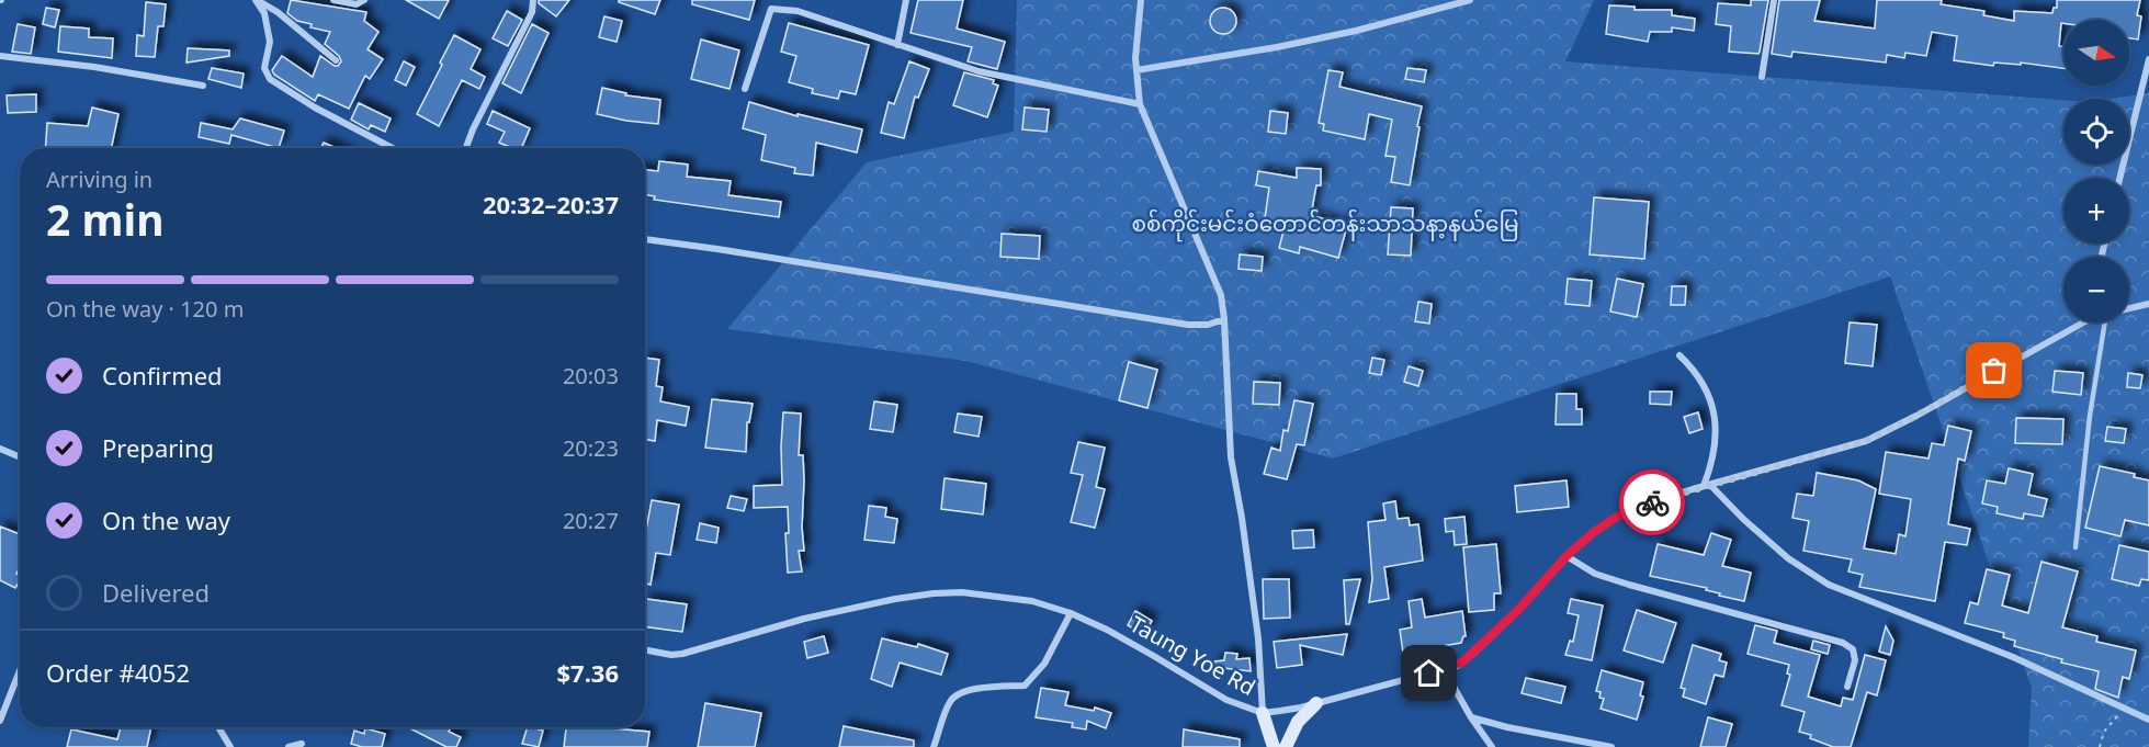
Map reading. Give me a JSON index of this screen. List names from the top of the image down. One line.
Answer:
{"streets":{"street":["Taung Yoe Rd"]},"parks":["စစ်ကိုင်းမင်းဝံတောင်တန်းသာသနာ့နယ်မြေ"],"north":"right","page":{"map_buttons":["+","−"],"heading":["2 min","Arriving in","20:32–20:37"],"panel":["Order #4052","$7.36"],"bar":"On the way · 120 m","list":[["Confirmed","20:03"],["Preparing","20:23"],["On the way","20:27"],"Delivered"]}}
